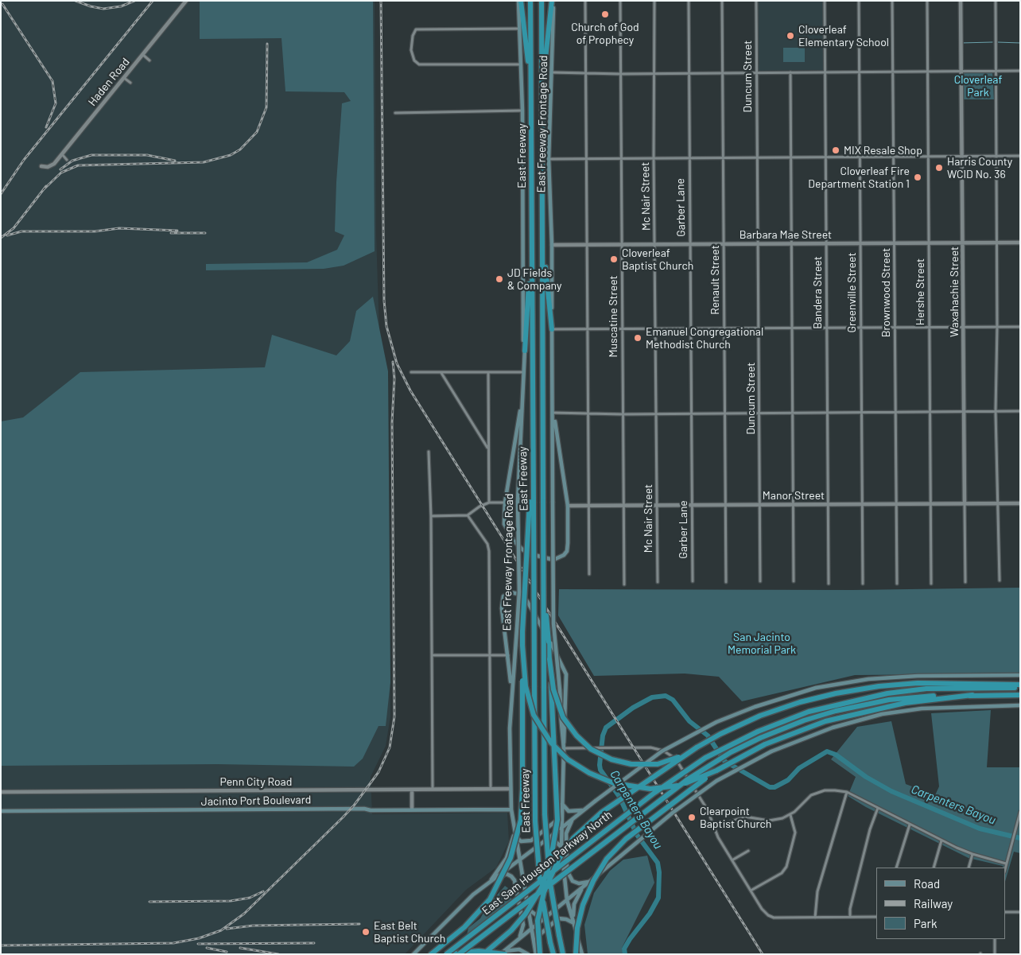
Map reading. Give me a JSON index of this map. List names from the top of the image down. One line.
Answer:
{"streets":{"highway":["East Freeway","East Sam Houston Parkway North"],"main road":["East Freeway Frontage Road","Jacinto Port Boulevard"],"street":["Duncum Street","Haden Road","Mc Nair Street","Garber Lane","Barbara Mae Street","Renault Street","Hershe Street","Waxahachie Street","Bandera Street","Greenville Street","Brownwood Street","Muscatine Street","Manor Street","Penn City Road"]},"crossings":[["Duncum Street","Barbara Mae Street"],["Duncum Street","Manor Street"],["East Freeway Frontage Road","Barbara Mae Street"],["East Freeway Frontage Road","Penn City Road"],["East Freeway Frontage Road","Jacinto Port Boulevard"],["East Freeway Frontage Road","East Sam Houston Parkway North"],["Mc Nair Street","Barbara Mae Street"],["Mc Nair Street","Manor Street"],["Garber Lane","Barbara Mae Street"],["Garber Lane","Manor Street"],["Barbara Mae Street","Renault Street"],["Barbara Mae Street","Hershe Street"],["Barbara Mae Street","Waxahachie Street"],["Barbara Mae Street","Bandera Street"],["Barbara Mae Street","Greenville Street"],["Barbara Mae Street","Brownwood Street"],["Barbara Mae Street","Muscatine Street"],["Renault Street","Manor Street"],["Hershe Street","Manor Street"],["Waxahachie Street","Manor Street"],["Bandera Street","Manor Street"],["Greenville Street","Manor Street"],["Brownwood Street","Manor Street"],["Muscatine Street","Manor Street"]],"water":["Carpenters Bayou"],"parks":["Cloverleaf Park","San Jacinto Memorial Park"],"places":["Church of God of Prophecy","Cloverleaf Elementary School","MIX Resale Shop","Harris County WCID No. 36","Cloverleaf Fire Department Station 1","Cloverleaf Baptist Church","JD Fields & Company","Emanuel Congregational Methodist Church","Clearpoint Baptist Church","East Belt Baptist Church"],"legend":["Road","Railway","Park"]}
